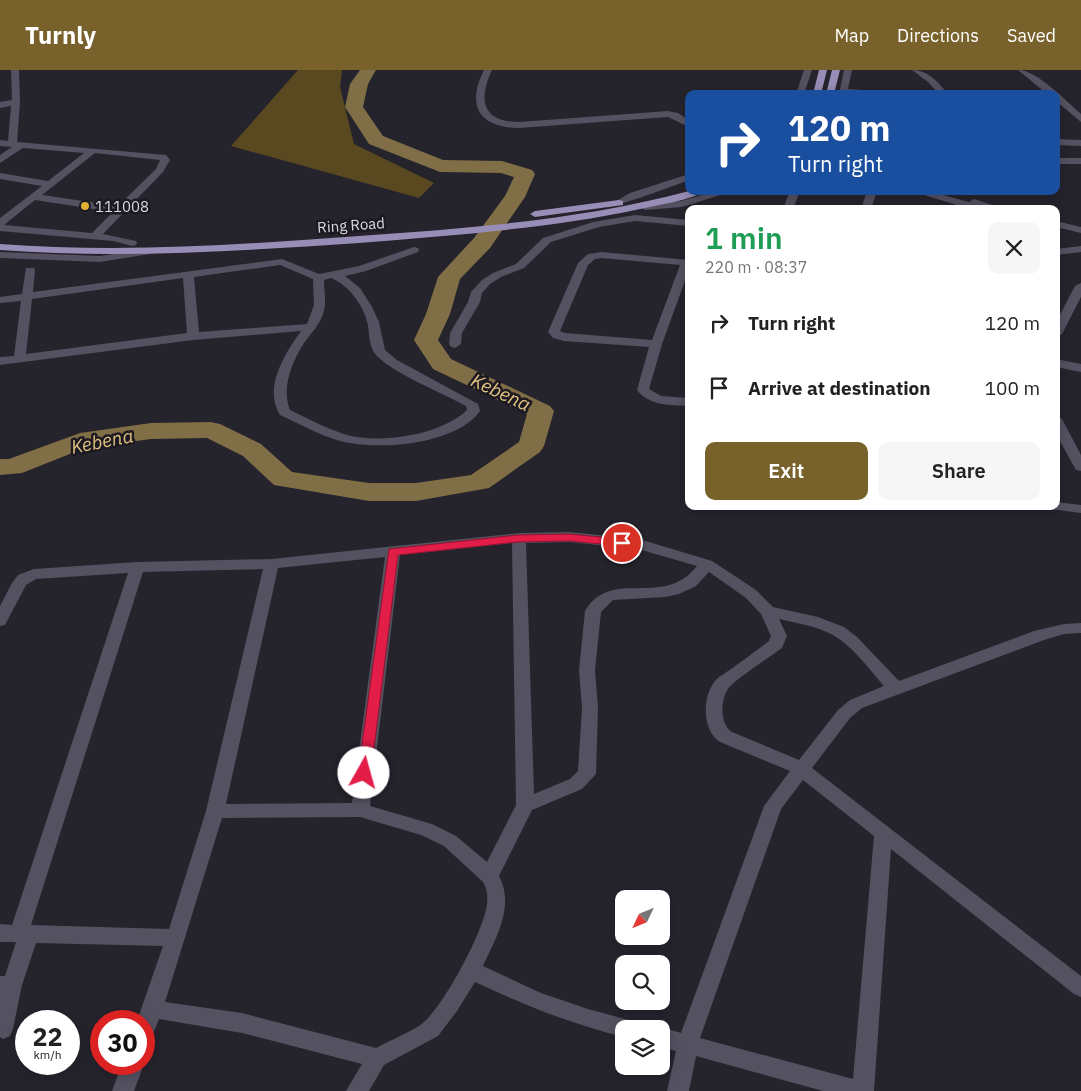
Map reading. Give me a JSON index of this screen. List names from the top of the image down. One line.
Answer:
{"streets":{"highway":["Ring Road"]},"water":["Kebena"],"places":["111008"],"north":"bottom left","page":{"header":"Turnly","nav":["Map","Directions","Saved"],"turn":["120 m","Turn right"],"heading":["1 min","220 m · 08:37"],"list":[{"name":"Turn right","value":"120 m"},{"name":"Arrive at destination","value":"100 m"}],"buttons":["Exit","Share"],"speed":"22 km/h","limit":"30"}}
